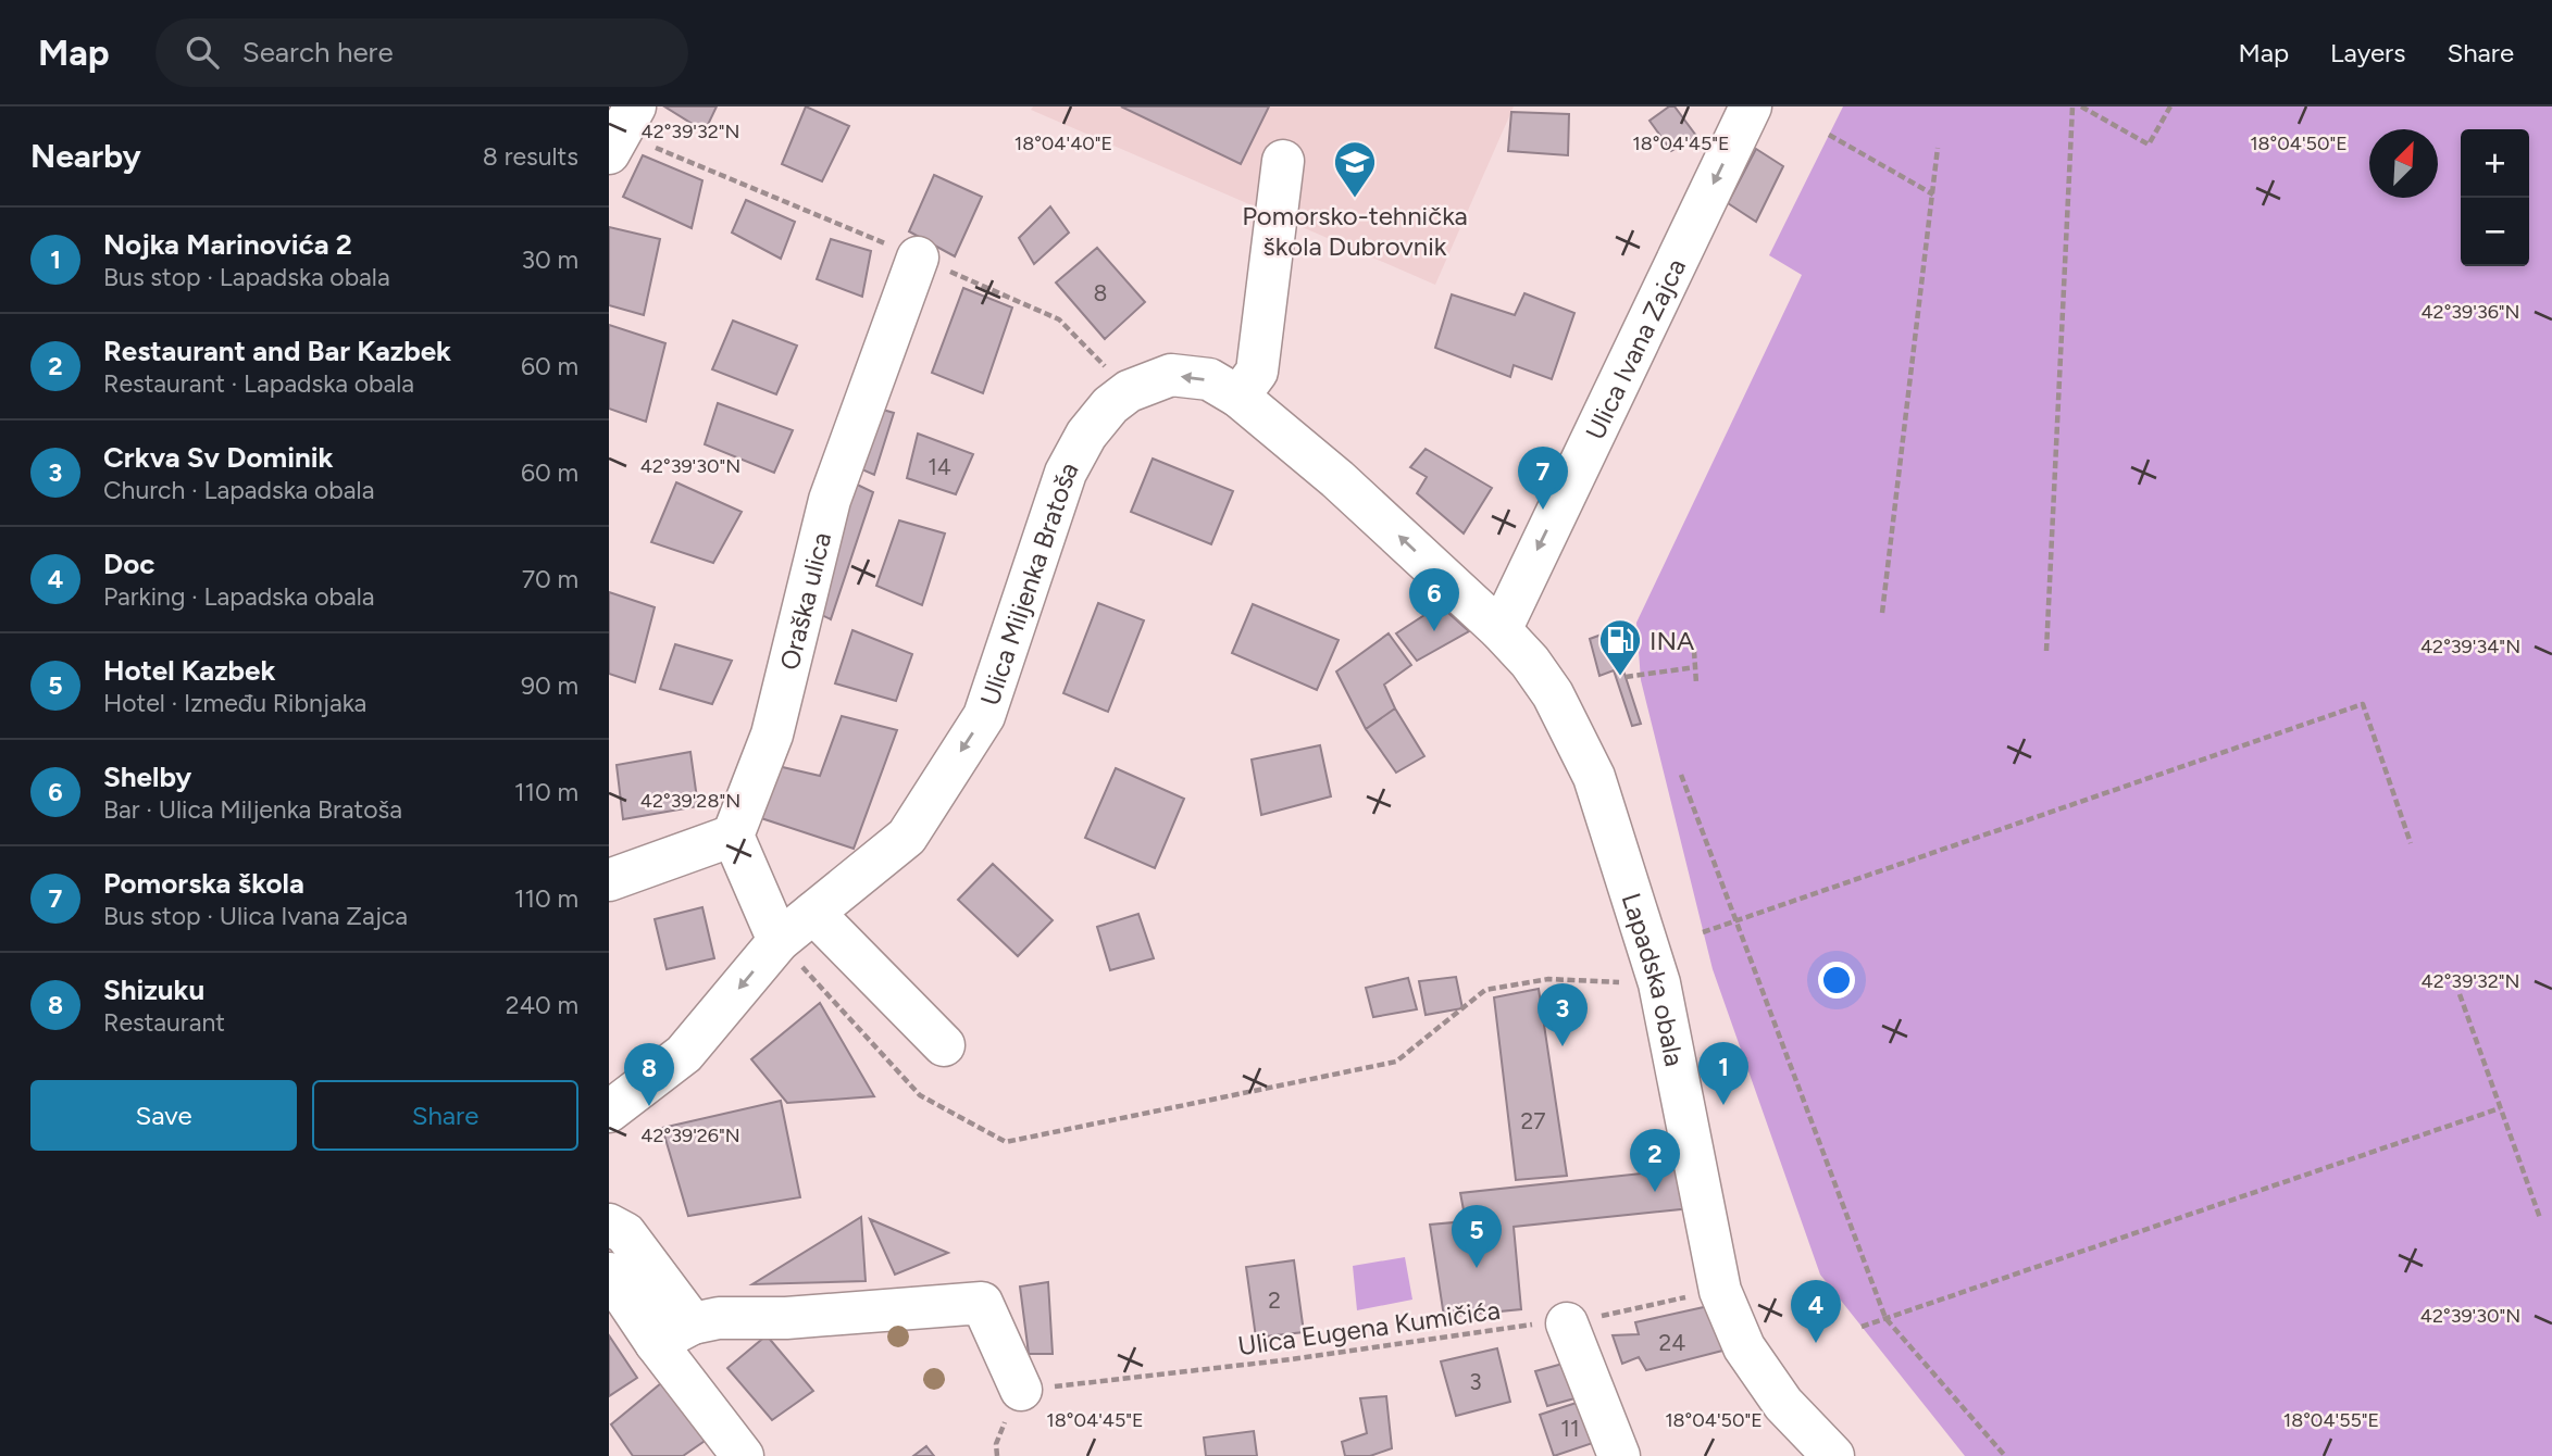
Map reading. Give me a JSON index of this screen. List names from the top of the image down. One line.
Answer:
{"streets":{"street":["Ulica Ivana Zajca","Ulica Miljenka Bratoša","Oraška ulica","Lapadska obala"],"path":["Ulica Eugena Kumičića"]},"crossings":[["Ulica Ivana Zajca","Ulica Miljenka Bratoša"],["Ulica Ivana Zajca","Lapadska obala"],["Ulica Miljenka Bratoša","Lapadska obala"],["Lapadska obala","Ulica Eugena Kumičića"]],"places":{"school or university":["Pomorsko-tehnička škola Dubrovnik"],"fuel station":["INA"]},"house_numbers":["8","14","27","2","24","3","11"],"north":"top right","page":{"header":"Map","search":"Search here","nav":["Map","Layers","Share"],"heading":["Nearby","8 results"],"map_buttons":["+","−"],"list":[{"mark":"1","name":"Nojka Marinovića 2","note":"Bus stop · Lapadska obala","value":"30 m"},{"mark":"2","name":"Restaurant and Bar Kazbek","note":"Restaurant · Lapadska obala","value":"60 m"},{"mark":"3","name":"Crkva Sv Dominik","note":"Church · Lapadska obala","value":"60 m"},{"mark":"4","name":"Doc","note":"Parking · Lapadska obala","value":"70 m"},{"mark":"5","name":"Hotel Kazbek","note":"Hotel · Između Ribnjaka","value":"90 m"},{"mark":"6","name":"Shelby","note":"Bar · Ulica Miljenka Bratoša","value":"110 m"},{"mark":"7","name":"Pomorska škola","note":"Bus stop · Ulica Ivana Zajca","value":"110 m"},{"mark":"8","name":"Shizuku","note":"Restaurant","value":"240 m"}],"pins":["7","6","3","1","8","2","5","4"],"buttons":["Save","Share"]},"coordinates":["42°39'32\"N","18°04'40\"E","18°04'45\"E","18°04'50\"E","42°39'36\"N","42°39'30\"N","42°39'34\"N","42°39'28\"N","42°39'26\"N","18°04'55\"E"]}
